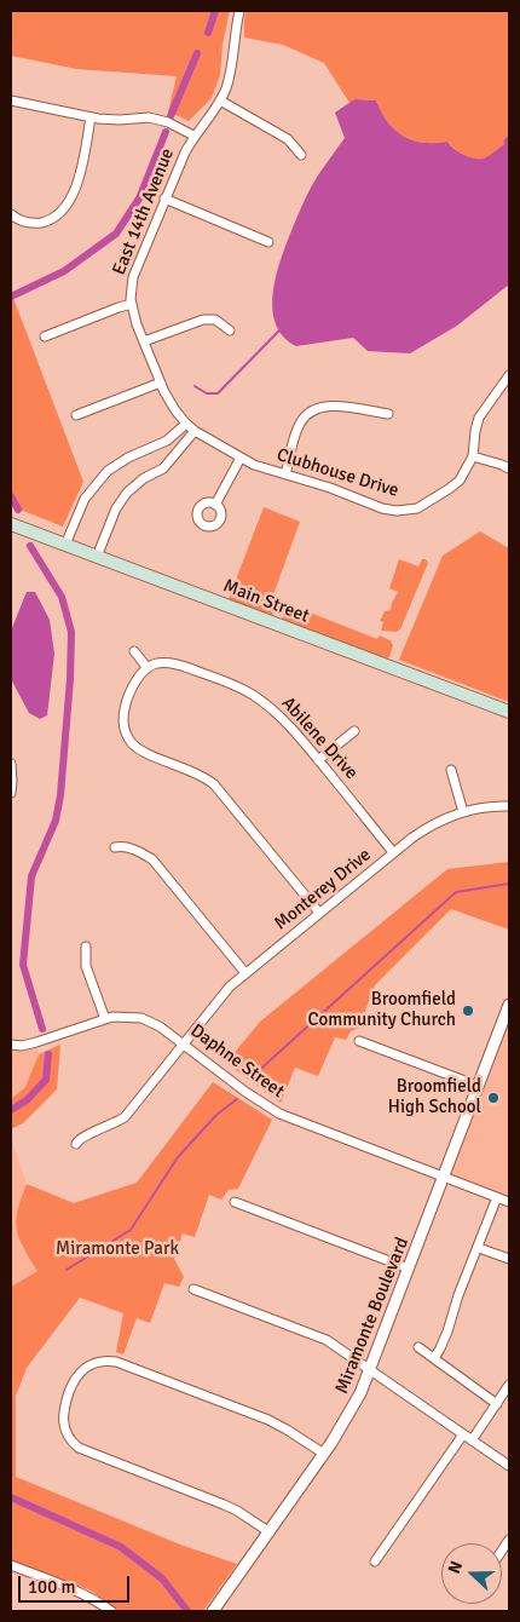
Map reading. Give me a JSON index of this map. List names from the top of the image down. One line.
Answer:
{"streets":{"main road":["Main Street"],"street":["East 14th Avenue","Clubhouse Drive","Abilene Drive","Monterey Drive","Daphne Street","Miramonte Boulevard"]},"crossings":[["East 14th Avenue","Clubhouse Drive"],["Abilene Drive","Monterey Drive"],["Monterey Drive","Daphne Street"],["Daphne Street","Miramonte Boulevard"]],"parks":["Miramonte Park"],"places":["Broomfield Community Church","Broomfield High School"],"scale_bar":"100 m","north":"left"}
